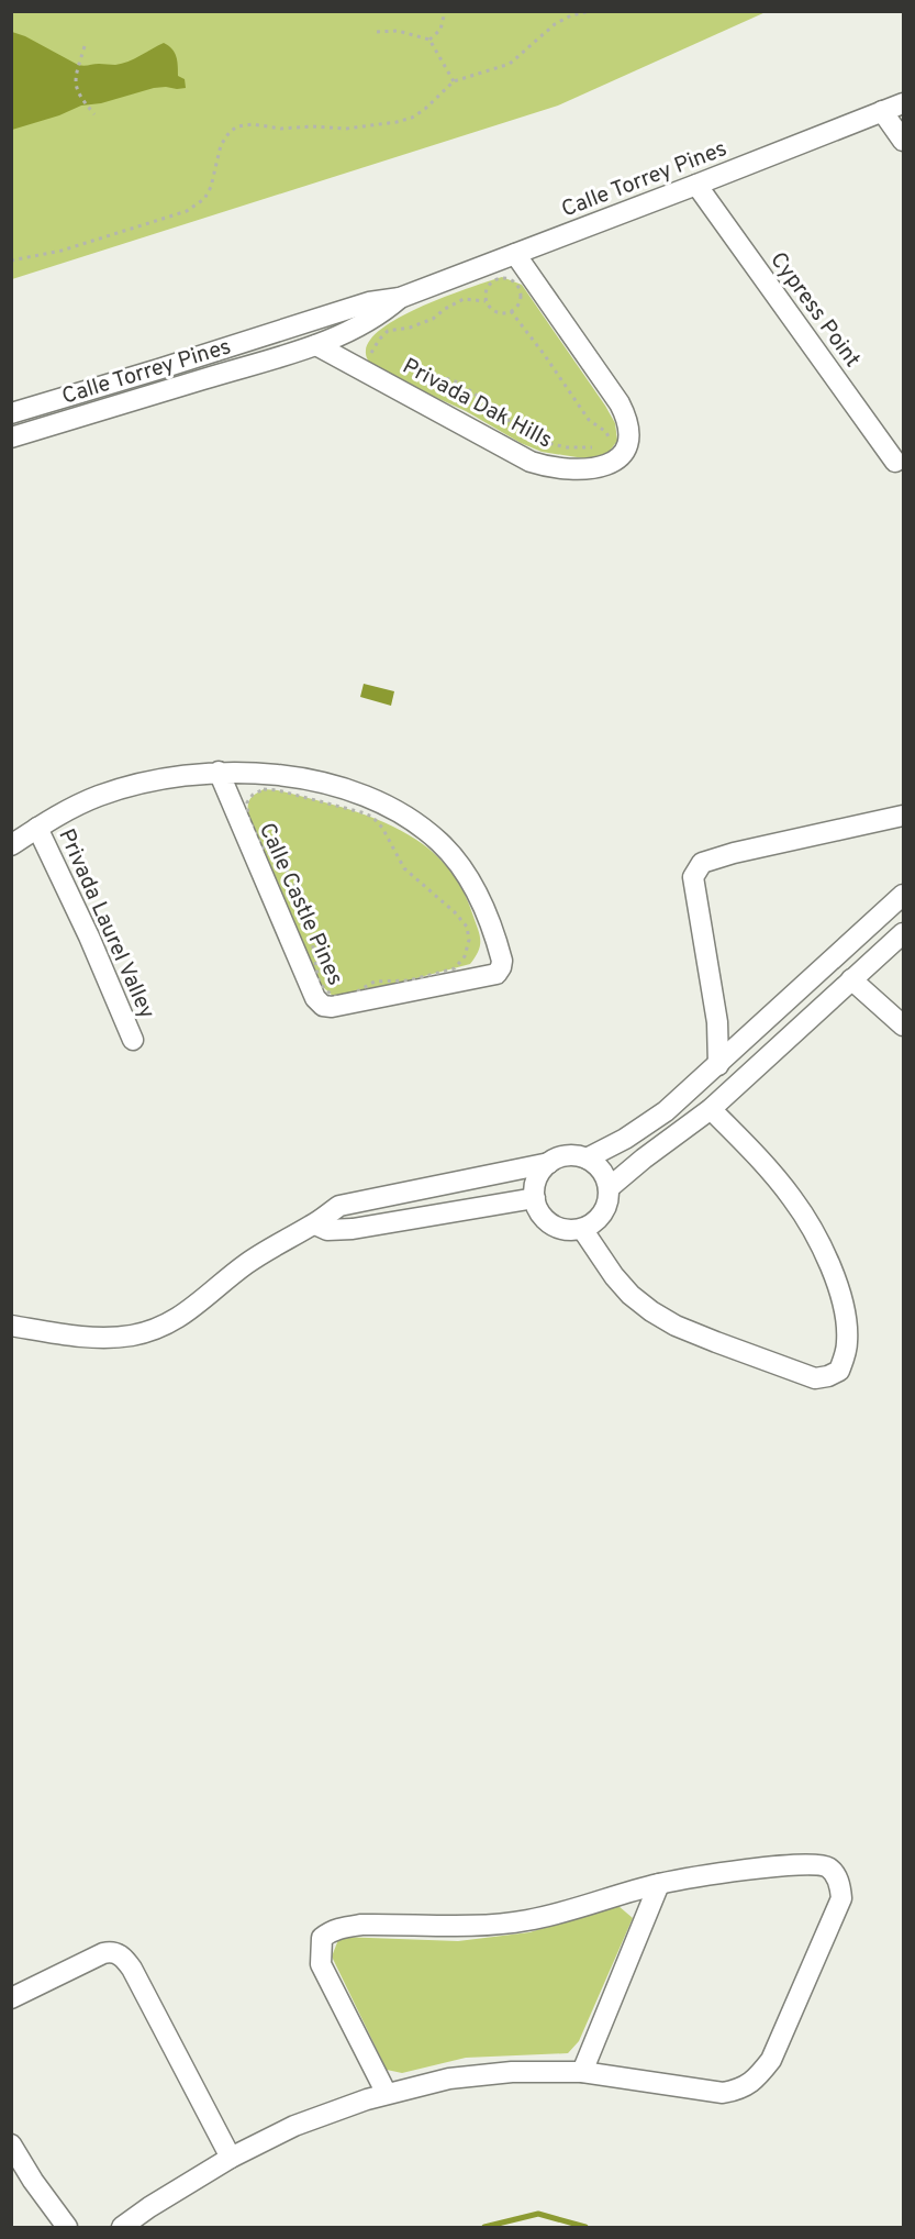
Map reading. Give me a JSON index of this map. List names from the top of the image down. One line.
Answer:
{"streets":{"street":["Calle Torrey Pines","Cypress Point","Privada Dak Hills","Calle Castle Pines","Privada Laurel Valley"]},"crossings":[["Calle Torrey Pines","Cypress Point"],["Calle Torrey Pines","Privada Dak Hills"],["Calle Castle Pines","Privada Laurel Valley"]]}
